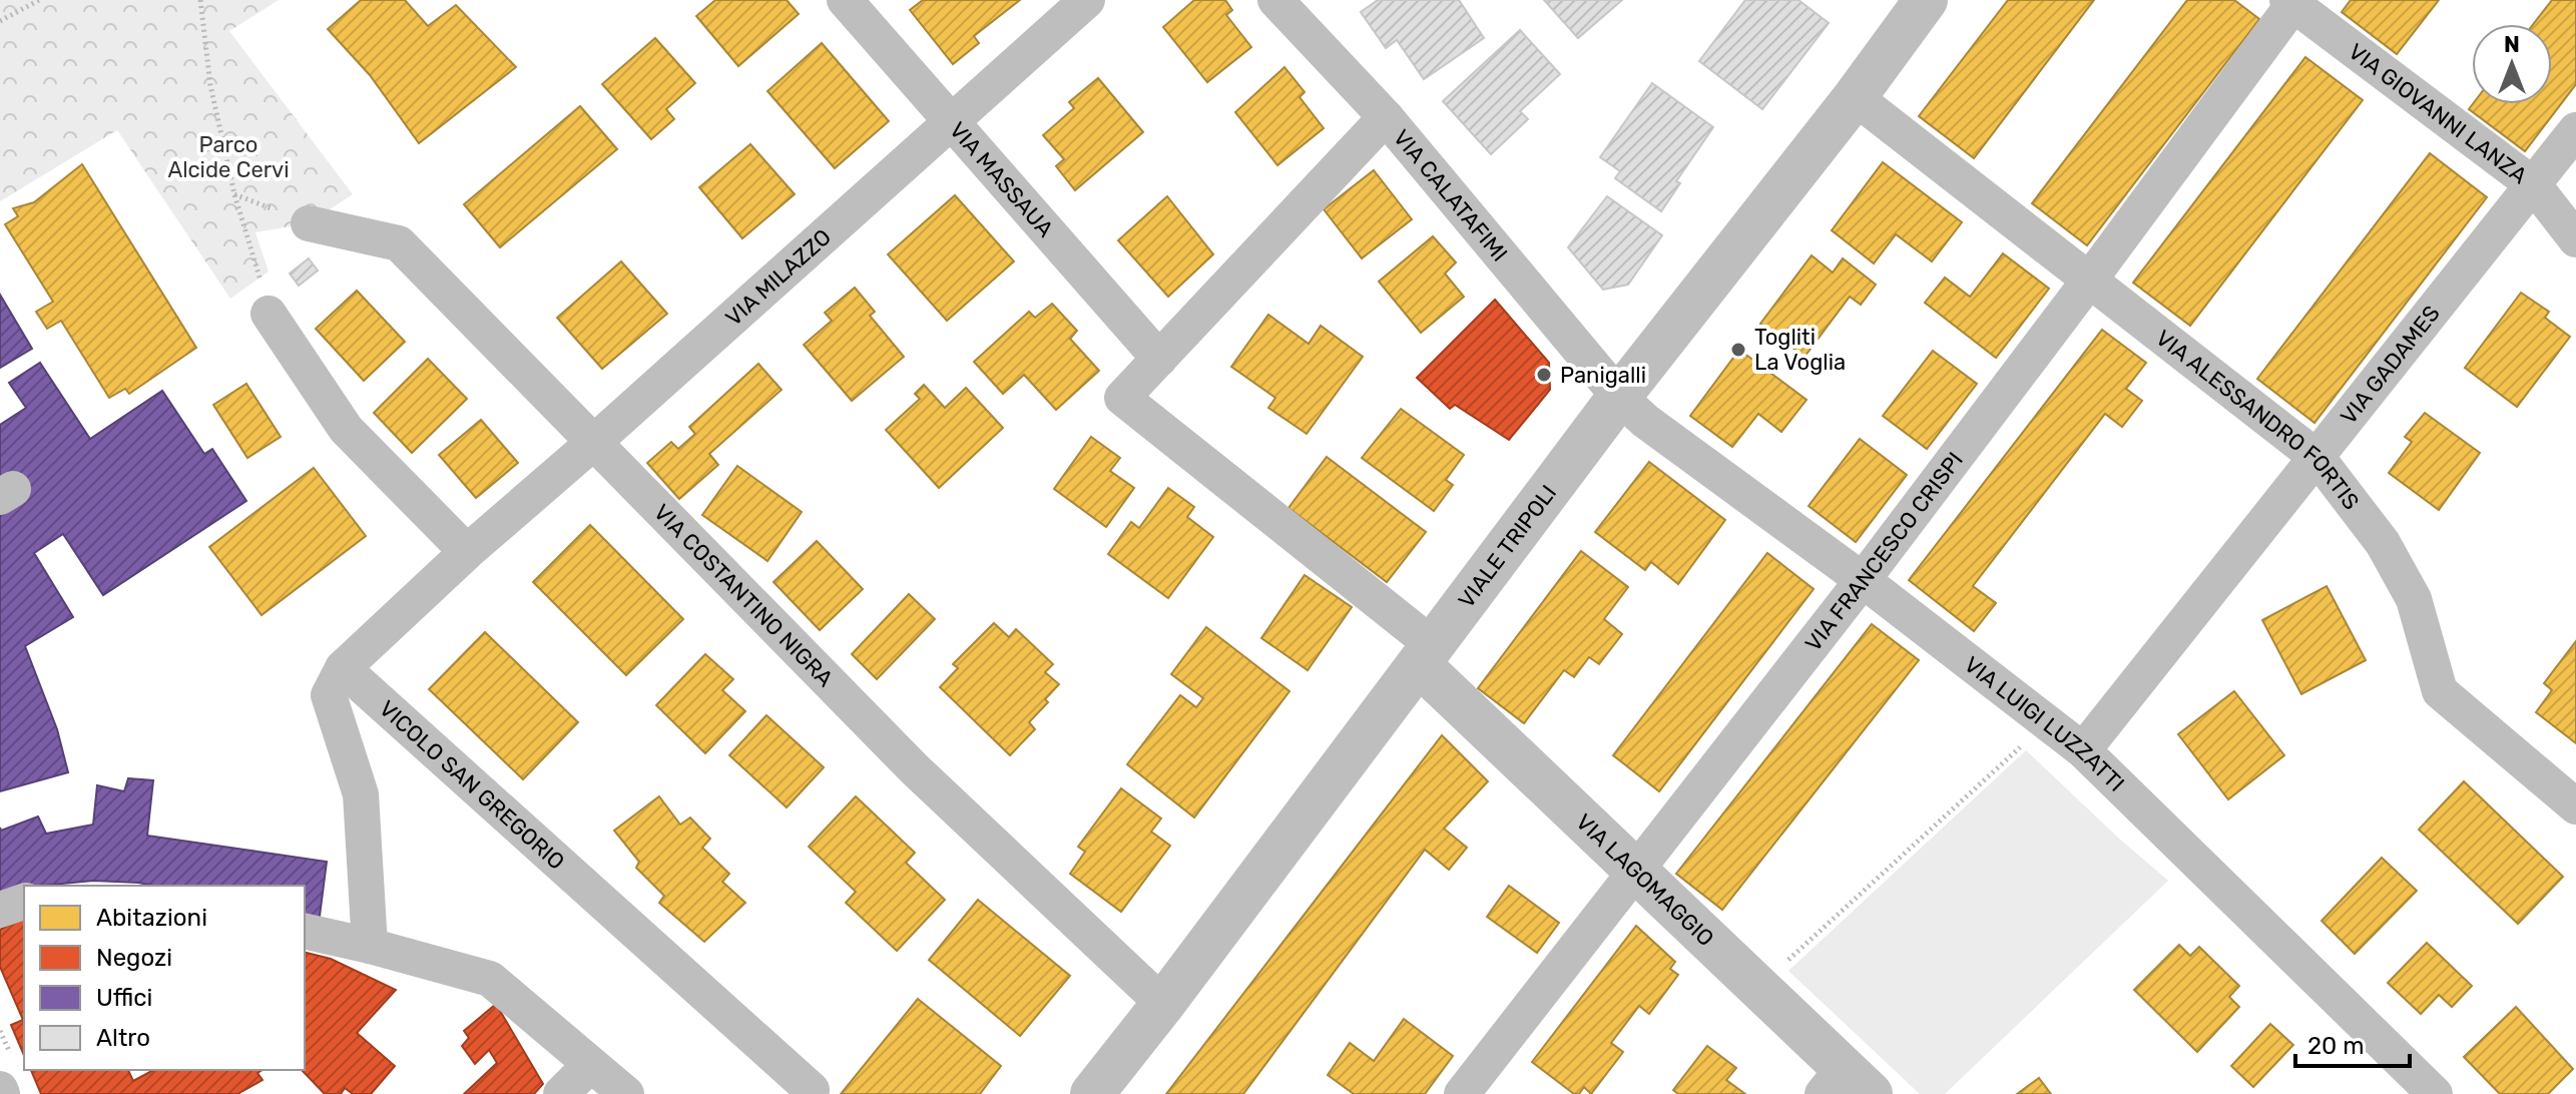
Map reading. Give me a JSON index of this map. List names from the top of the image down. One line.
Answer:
{"streets":{"street":["VIA GIOVANNI LANZA","VIA MASSAUA","VIA CALATAFIMI","VIA MILAZZO","VIA GADAMES","VIA ALESSANDRO FORTIS","VIALE TRIPOLI","VIA FRANCESCO CRISPI","VIA COSTANTINO NIGRA","VIA LUIGI LUZZATTI","VICOLO SAN GREGORIO","VIA LAGOMAGGIO"]},"crossings":[["VIA GIOVANNI LANZA","VIA GADAMES"],["VIA GIOVANNI LANZA","VIA FRANCESCO CRISPI"],["VIA MASSAUA","VIA MILAZZO"],["VIA CALATAFIMI","VIALE TRIPOLI"],["VIA CALATAFIMI","VIA LUIGI LUZZATTI"],["VIA MILAZZO","VIA COSTANTINO NIGRA"],["VIA MILAZZO","VICOLO SAN GREGORIO"],["VIA GADAMES","VIA ALESSANDRO FORTIS"],["VIA GADAMES","VIA LUIGI LUZZATTI"],["VIA ALESSANDRO FORTIS","VIALE TRIPOLI"],["VIA ALESSANDRO FORTIS","VIA FRANCESCO CRISPI"],["VIALE TRIPOLI","VIA COSTANTINO NIGRA"],["VIALE TRIPOLI","VIA LUIGI LUZZATTI"],["VIALE TRIPOLI","VIA LAGOMAGGIO"],["VIA FRANCESCO CRISPI","VIA LUIGI LUZZATTI"],["VIA FRANCESCO CRISPI","VIA LAGOMAGGIO"]],"parks":["Parco Alcide Cervi"],"places":["Togliti La Voglia","Panigalli"],"legend":["Abitazioni","Negozi","Uffici","Altro"],"scale_bar":"20 m","north":"top"}
